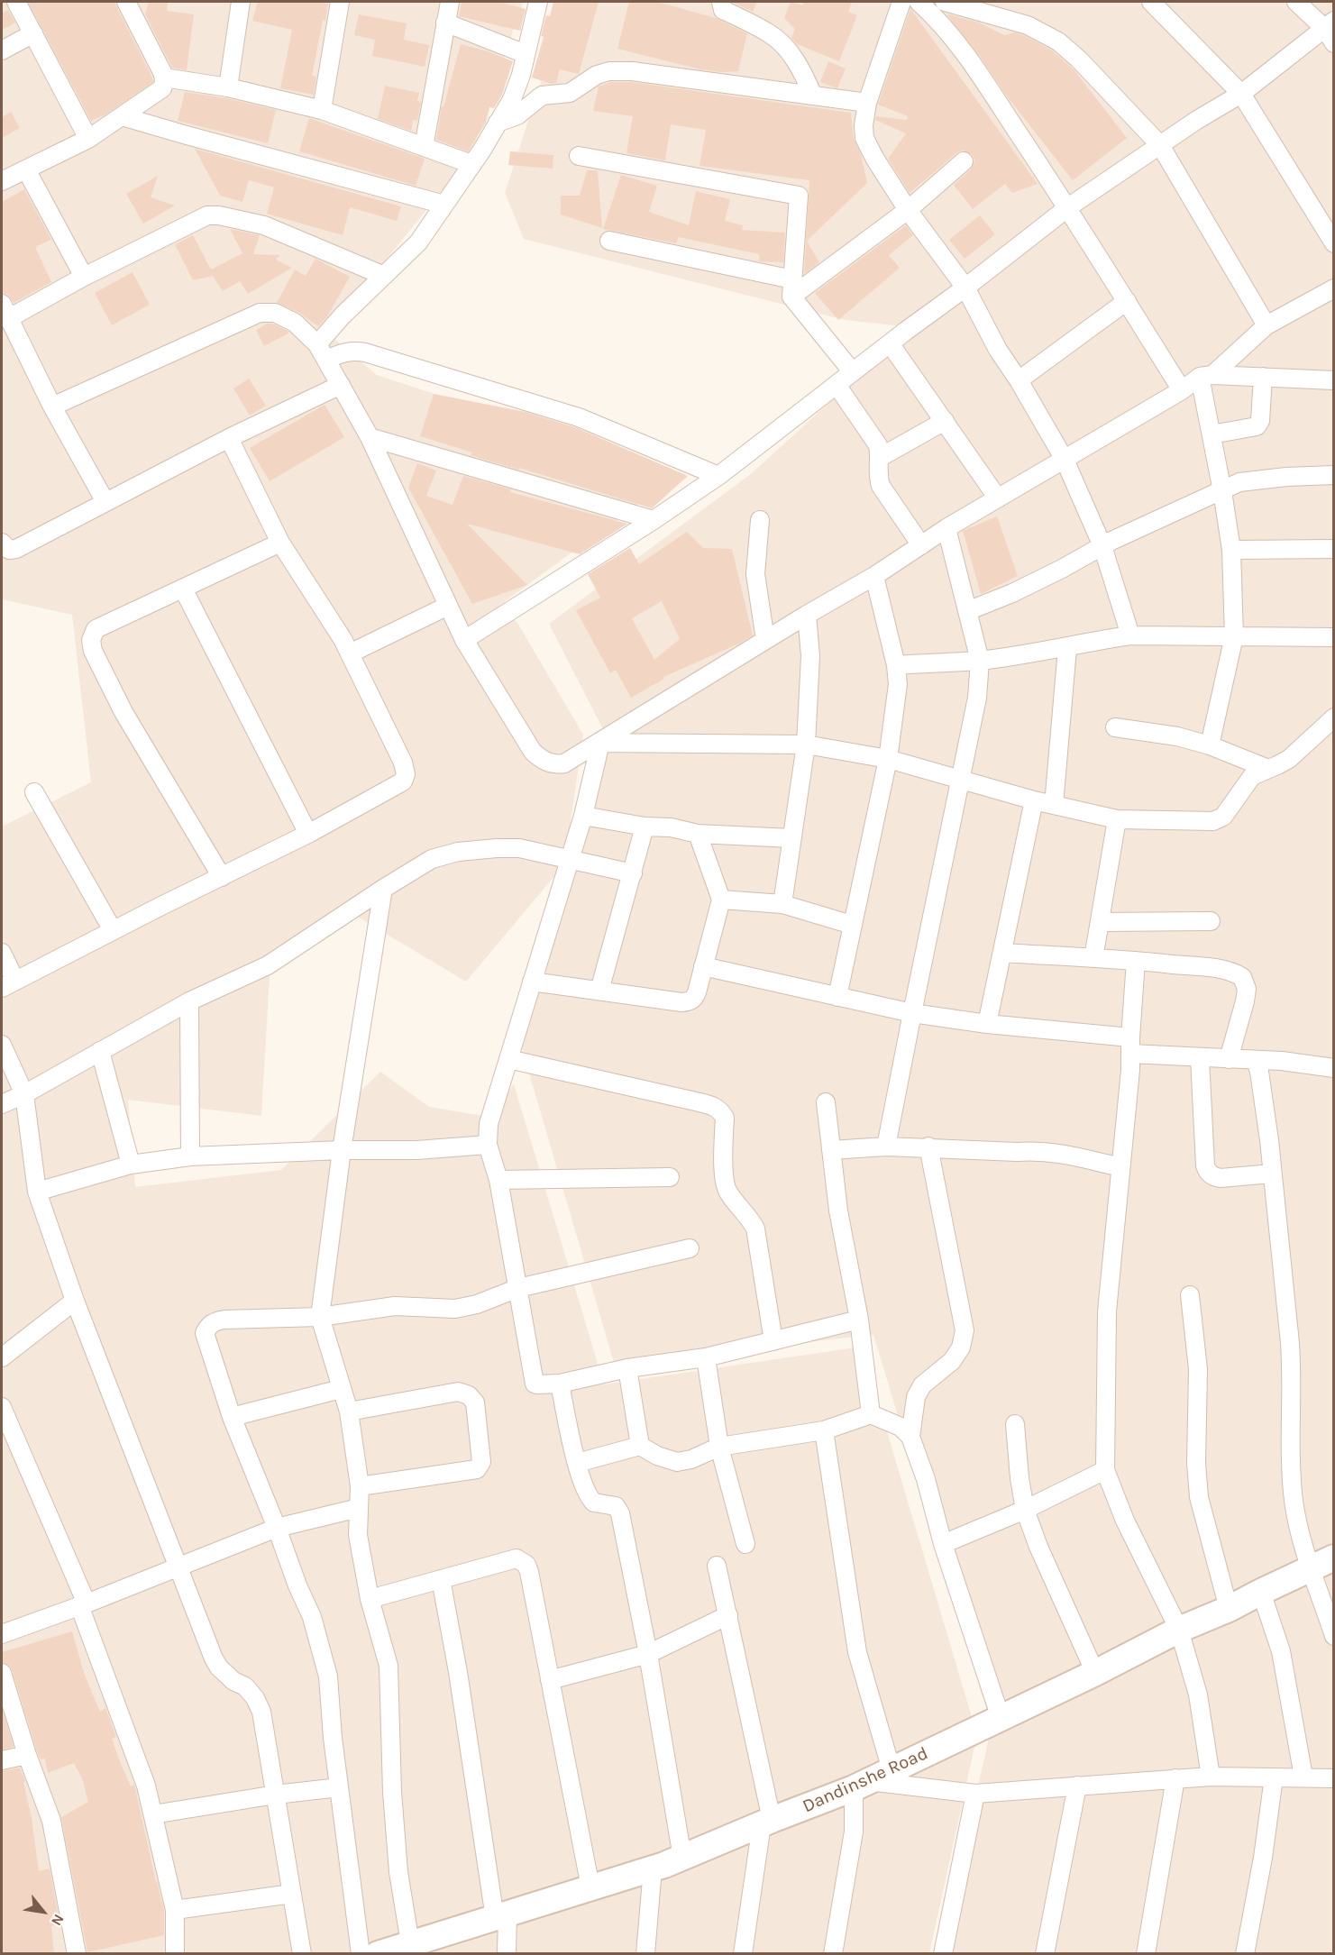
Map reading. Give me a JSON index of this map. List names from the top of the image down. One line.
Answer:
{"streets":{"street":["Dandinshe Road"]},"north":"bottom right"}
